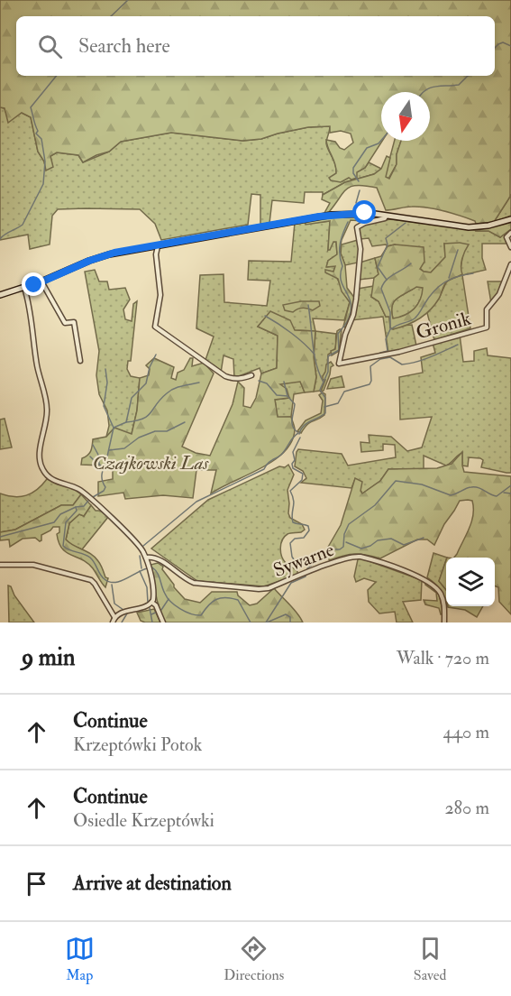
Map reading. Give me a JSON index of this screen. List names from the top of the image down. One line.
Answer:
{"streets":{"street":["Gronik","Sywarne"]},"parks":["Czajkowski Las"],"north":"bottom","page":{"search":"Search here","heading":["9 min","Walk · 720 m"],"list":[["Continue","Krzeptówki Potok","440 m"],["Continue","Osiedle Krzeptówki","280 m"],"Arrive at destination"],"nav":["Map","Directions","Saved"]}}
